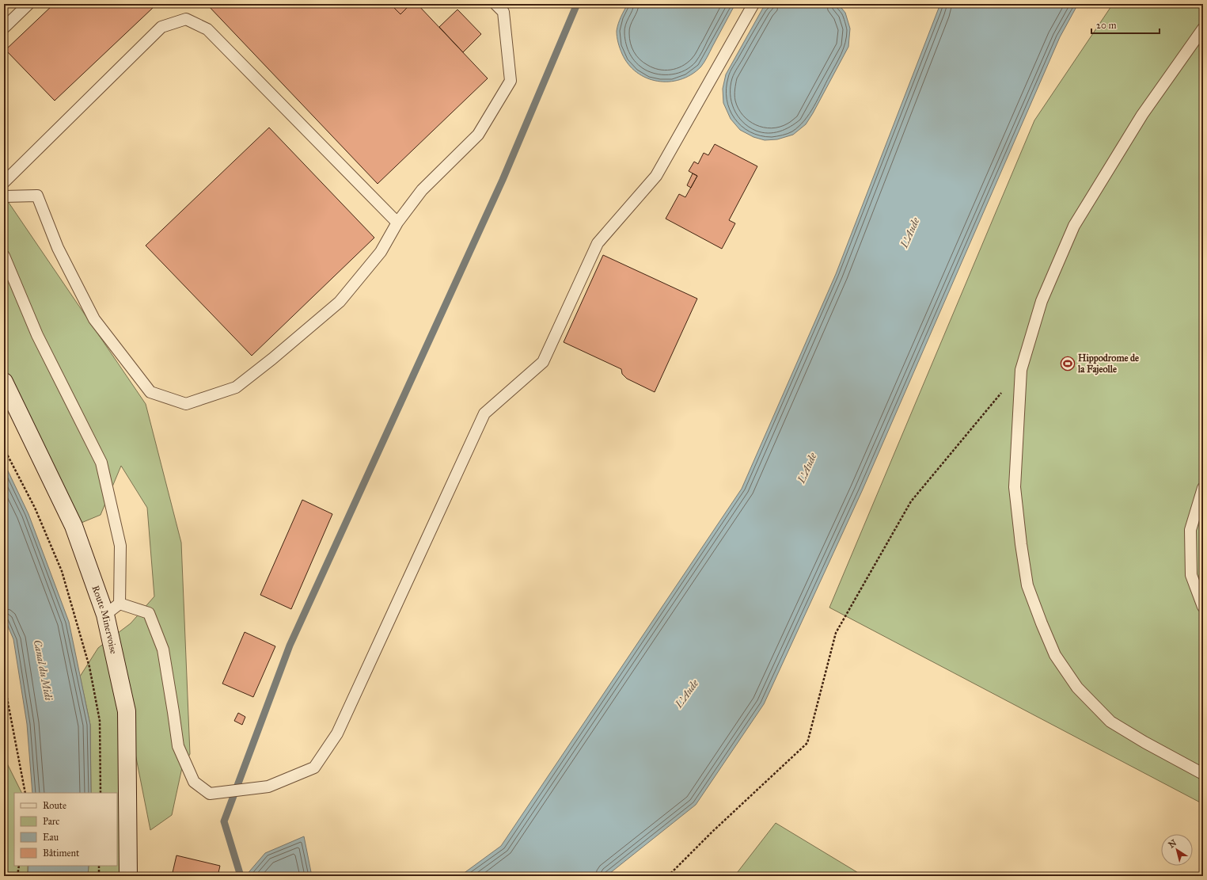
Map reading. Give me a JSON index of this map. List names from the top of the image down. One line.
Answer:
{"streets":{"main road":["Route Minervoise"]},"water":["L'Aude","Canal du Midi"],"places":{"sports":["Hippodrome de la Fajeolle"]},"legend":["Route","Parc","Eau","Bâtiment"],"scale_bar":"20 m","north":"top left"}
